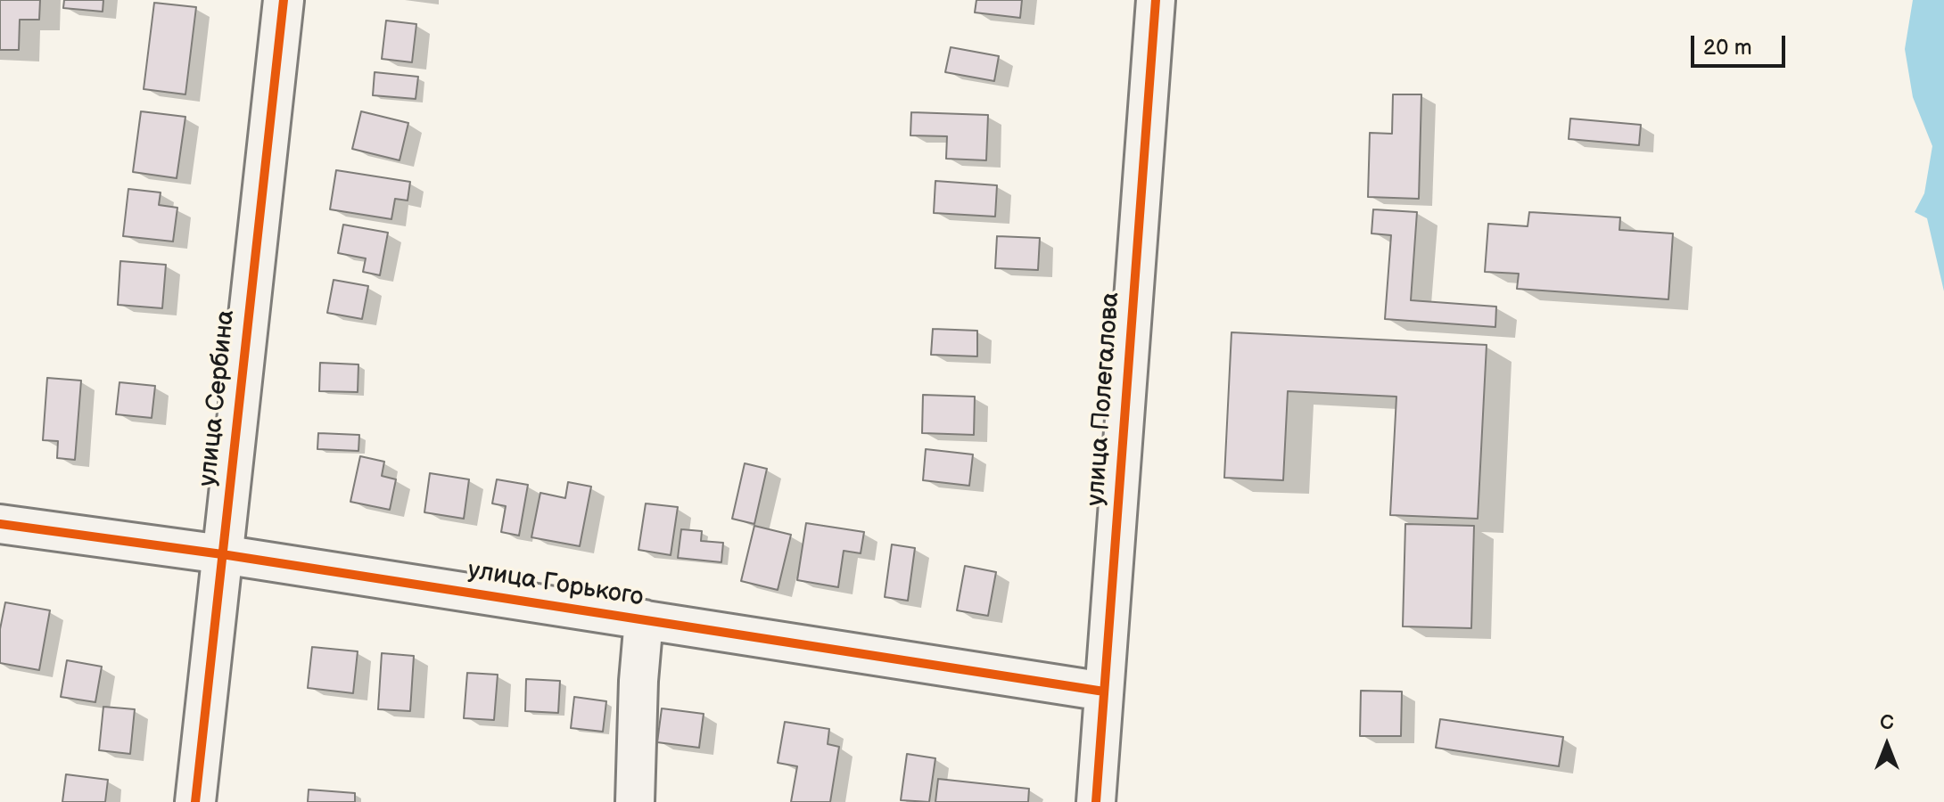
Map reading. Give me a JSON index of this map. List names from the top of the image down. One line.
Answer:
{"streets":{"street":["улица Сербина","улица Полегалова","улица Горького"]},"crossings":[["улица Сербина","улица Горького"],["улица Полегалова","улица Горького"]],"scale_bar":"20 m","north":"top"}
